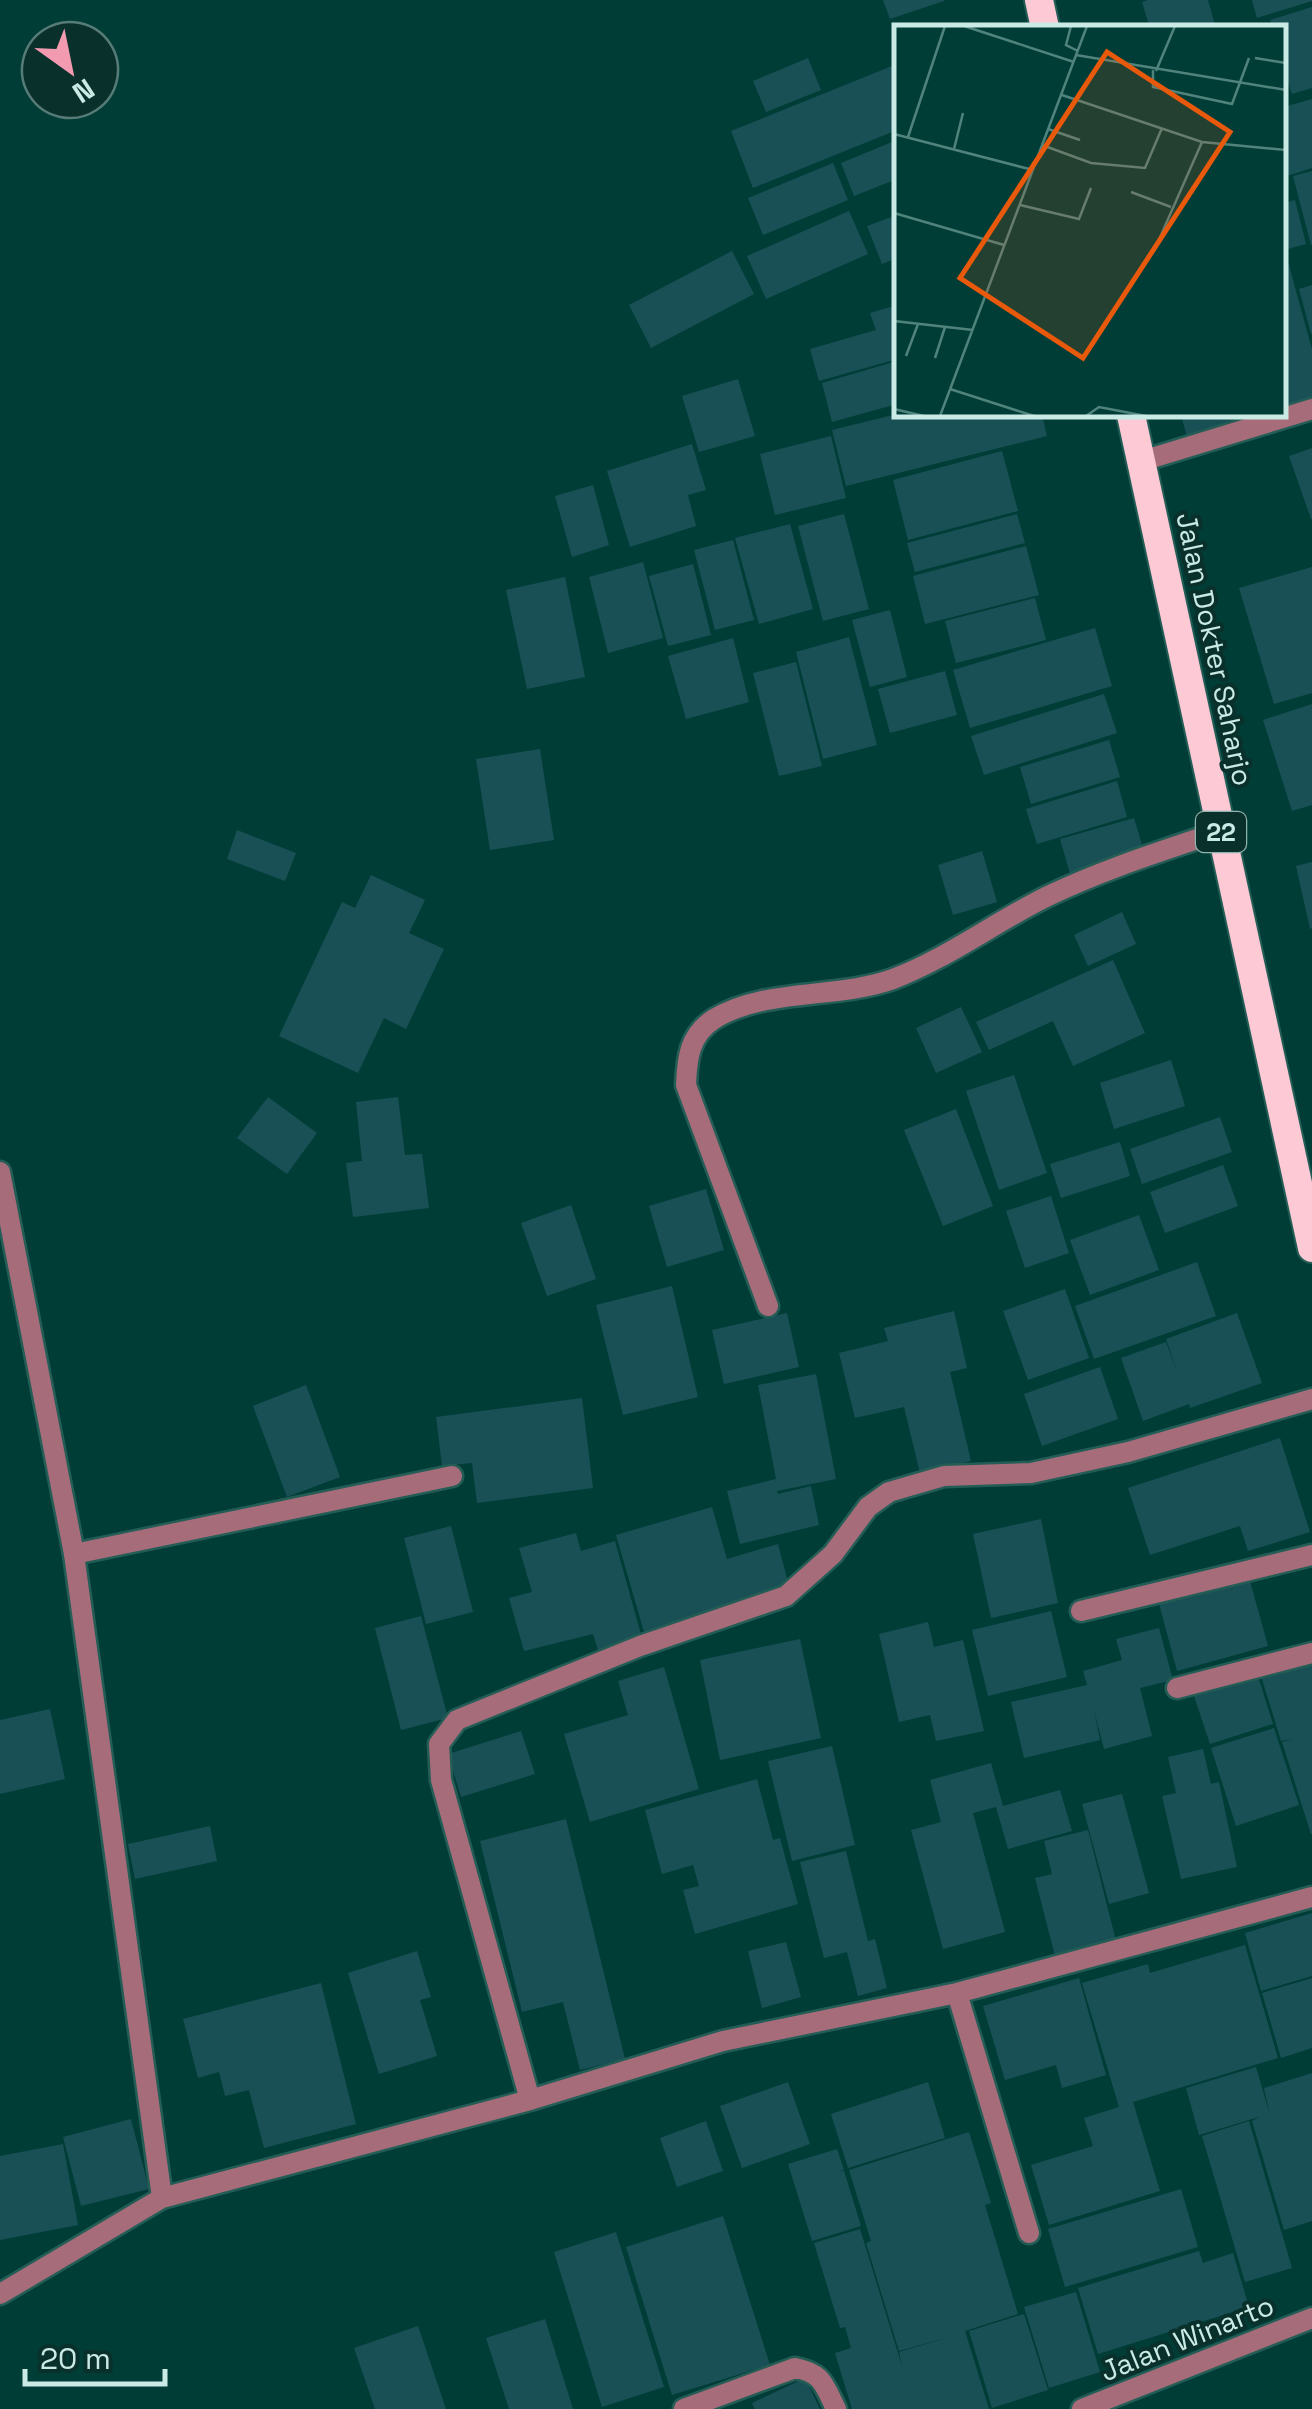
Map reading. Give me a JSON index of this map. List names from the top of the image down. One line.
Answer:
{"streets":{"highway":["Jalan Dokter Saharjo","22"],"street":["Jalan Winarto"]},"scale_bar":"20 m","north":"bottom right"}
